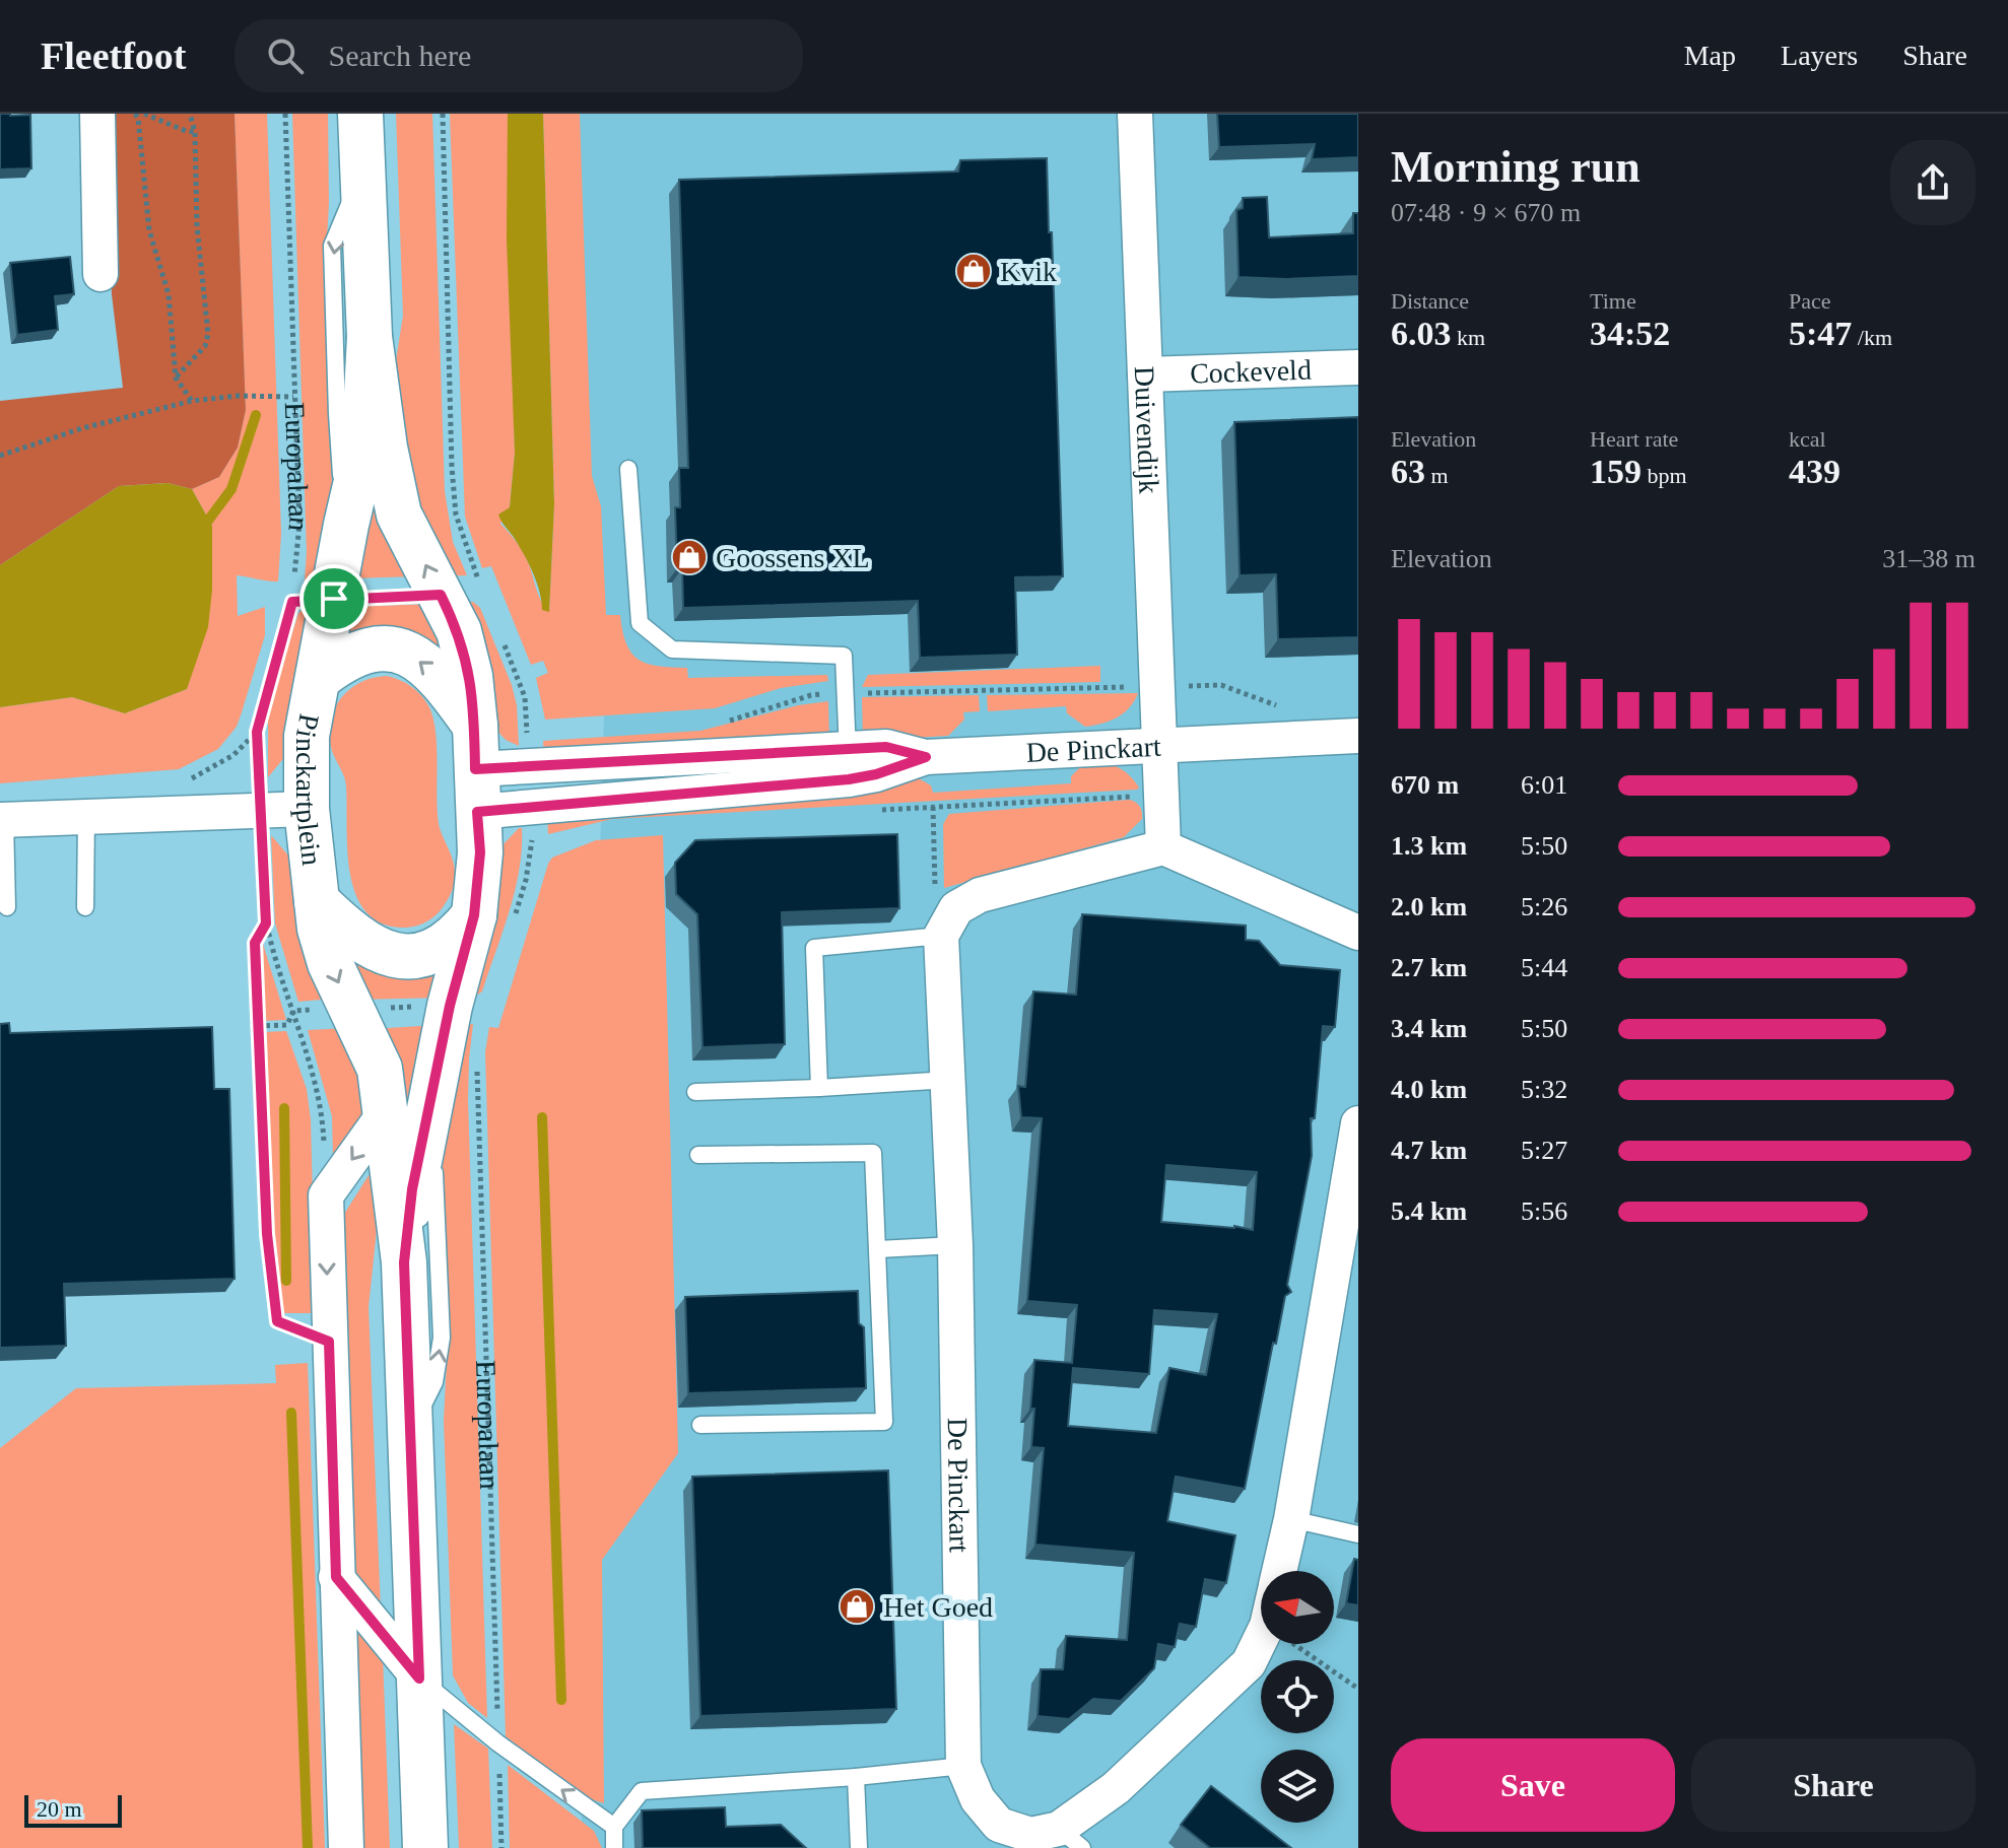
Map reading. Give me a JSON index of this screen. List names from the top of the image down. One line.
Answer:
{"streets":{"main road":["Europalaan","Pinckartplein"],"street":["Cockeveld","Duivendijk","De Pinckart"]},"crossings":[["Cockeveld","Duivendijk"],["Duivendijk","De Pinckart"],["Europalaan","De Pinckart"],["Europalaan","Pinckartplein"],["De Pinckart","Pinckartplein"]],"places":{"shop":["Kvik","Goossens XL","Het Goed"]},"scale_bar":"20 m","north":"left","page":{"header":"Fleetfoot","search":"Search here","nav":["Map","Layers","Share"],"heading":["Morning run","07:48 · 9 × 670 m"],"stats":[["Distance","6.03 km"],["Time","34:52"],["Pace","5:47 /km"],["Elevation","63 m"],["Heart rate","159 bpm"],["kcal","439"]],"chart":["Elevation","31–38 m"],"list":[{"name":"670 m","note":"6:01"},{"name":"1.3 km","note":"5:50"},{"name":"2.0 km","note":"5:26"},{"name":"2.7 km","note":"5:44"},{"name":"3.4 km","note":"5:50"},{"name":"4.0 km","note":"5:32"},{"name":"4.7 km","note":"5:27"},{"name":"5.4 km","note":"5:56"}],"buttons":["Save","Share"],"scale":"20 m"}}
